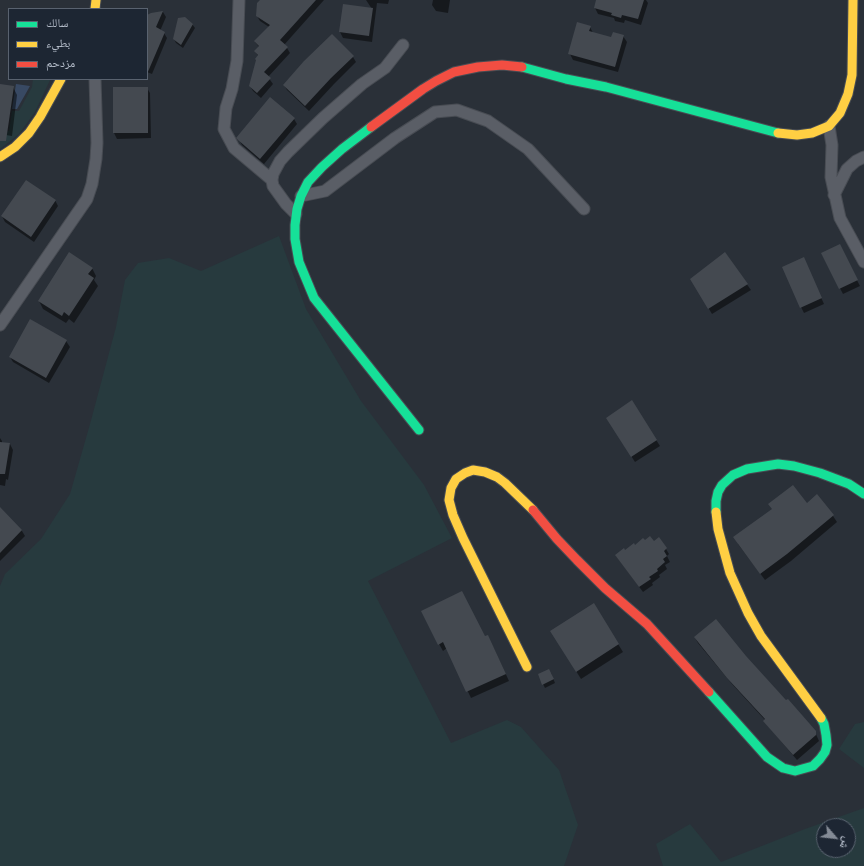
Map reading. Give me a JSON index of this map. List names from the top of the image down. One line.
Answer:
{"legend":["سالك","بطيء","مزدحم"],"north":"bottom right"}
